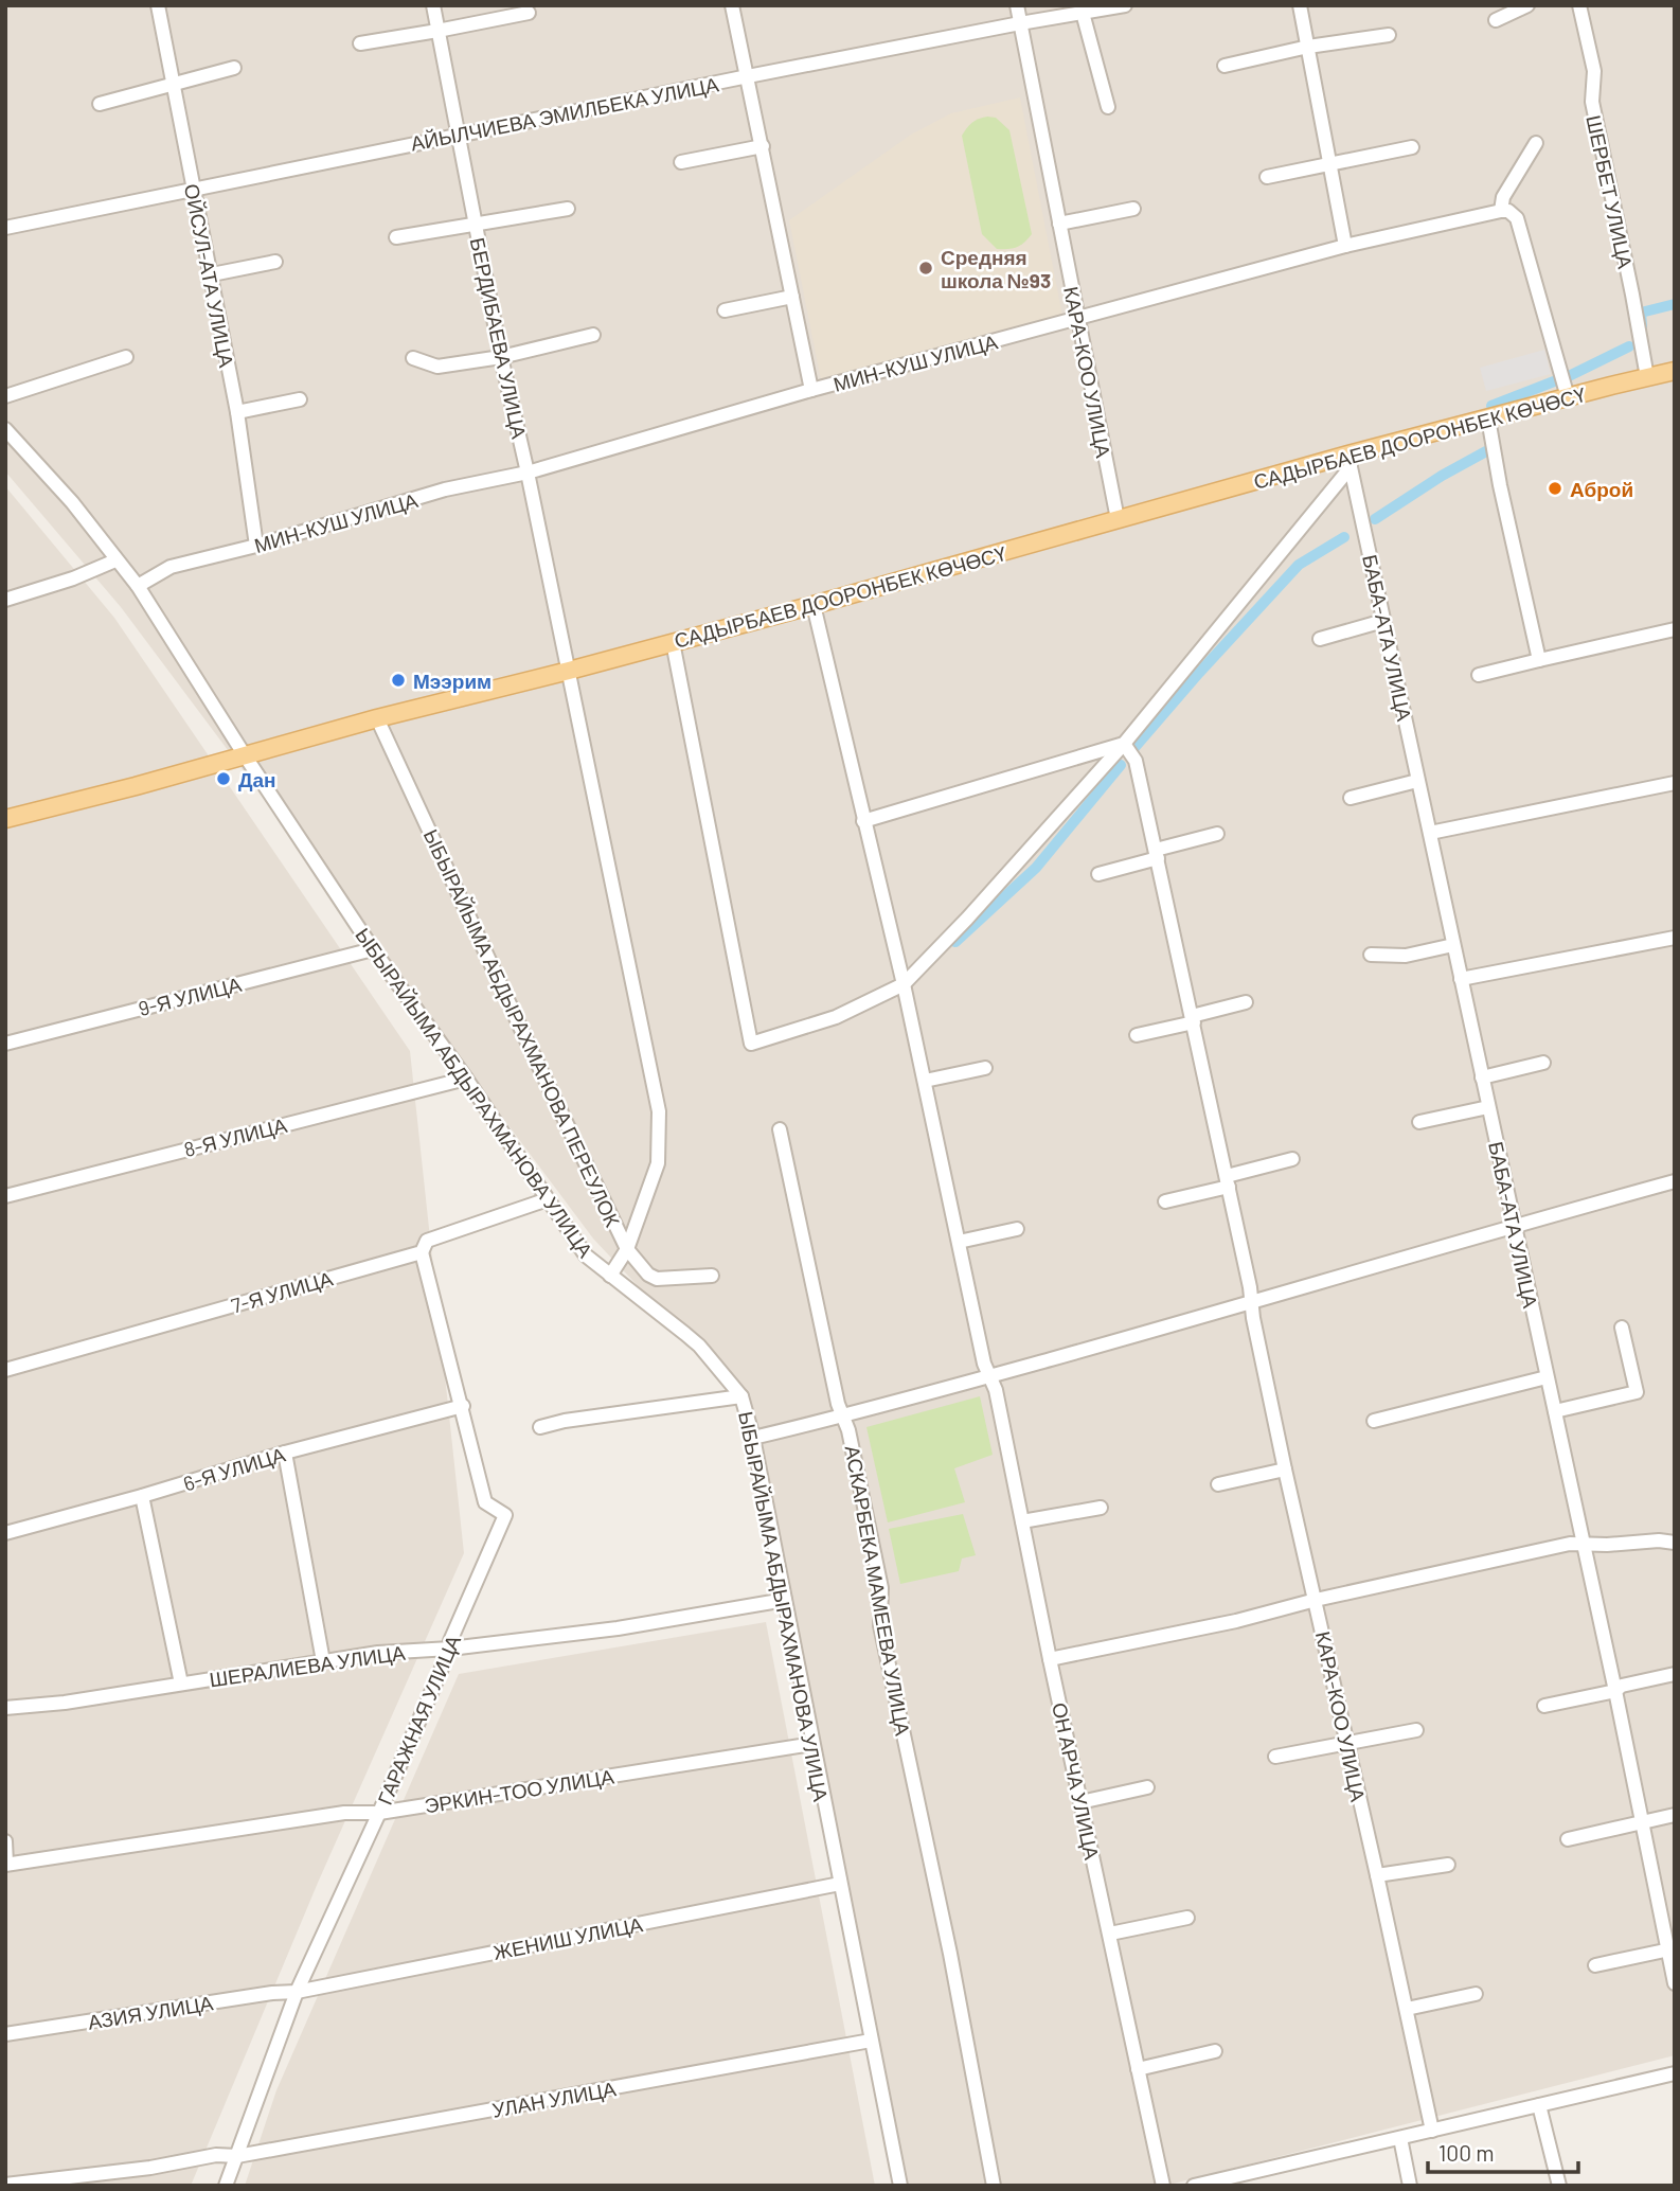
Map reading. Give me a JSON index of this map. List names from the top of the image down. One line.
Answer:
{"streets":{"main road":["САДЫРБАЕВ ДООРОНБЕК КӨЧӨСҮ"],"street":["АЙЫЛЧИЕВА ЭМИЛБЕКА УЛИЦА","ШЕРБЕТ УЛИЦА","ОЙСУЛ-АТА УЛИЦА","БЕРДИБАЕВА УЛИЦА","МИН-КУШ УЛИЦА","КАРА-КОО УЛИЦА","БАБА-АТА УЛИЦА","9-Я УЛИЦА","ЫБЫРАЙЫМА АБДЫРАХМАНОВА ПЕРЕУЛОК","ЫБЫРАЙЫМА АБДЫРАХМАНОВА УЛИЦА","8-Я УЛИЦА","7-Я УЛИЦА","6-Я УЛИЦА","АСКАРБЕКА МАМЕЕВА УЛИЦА","ШЕРАЛИЕВА УЛИЦА","ГАРАЖНАЯ УЛИЦА","ОН АРЧА УЛИЦА","ЭРКИН-ТОО УЛИЦА","ЖЕНИШ УЛИЦА","АЗИЯ УЛИЦА","УЛАН УЛИЦА"]},"crossings":[["АЙЫЛЧИЕВА ЭМИЛБЕКА УЛИЦА","ОЙСУЛ-АТА УЛИЦА"],["АЙЫЛЧИЕВА ЭМИЛБЕКА УЛИЦА","БЕРДИБАЕВА УЛИЦА"],["АЙЫЛЧИЕВА ЭМИЛБЕКА УЛИЦА","КАРА-КОО УЛИЦА"],["ШЕРБЕТ УЛИЦА","САДЫРБАЕВ ДООРОНБЕК КӨЧӨСҮ"],["ОЙСУЛ-АТА УЛИЦА","МИН-КУШ УЛИЦА"],["БЕРДИБАЕВА УЛИЦА","МИН-КУШ УЛИЦА"],["БЕРДИБАЕВА УЛИЦА","САДЫРБАЕВ ДООРОНБЕК КӨЧӨСҮ"],["БЕРДИБАЕВА УЛИЦА","ЫБЫРАЙЫМА АБДЫРАХМАНОВА ПЕРЕУЛОК"],["БЕРДИБАЕВА УЛИЦА","ЫБЫРАЙЫМА АБДЫРАХМАНОВА УЛИЦА"],["МИН-КУШ УЛИЦА","КАРА-КОО УЛИЦА"],["МИН-КУШ УЛИЦА","ЫБЫРАЙЫМА АБДЫРАХМАНОВА УЛИЦА"],["КАРА-КОО УЛИЦА","САДЫРБАЕВ ДООРОНБЕК КӨЧӨСҮ"],["САДЫРБАЕВ ДООРОНБЕК КӨЧӨСҮ","БАБА-АТА УЛИЦА"],["САДЫРБАЕВ ДООРОНБЕК КӨЧӨСҮ","ЫБЫРАЙЫМА АБДЫРАХМАНОВА ПЕРЕУЛОК"],["САДЫРБАЕВ ДООРОНБЕК КӨЧӨСҮ","ЫБЫРАЙЫМА АБДЫРАХМАНОВА УЛИЦА"],["САДЫРБАЕВ ДООРОНБЕК КӨЧӨСҮ","ОН АРЧА УЛИЦА"],["9-Я УЛИЦА","ЫБЫРАЙЫМА АБДЫРАХМАНОВА УЛИЦА"],["ЫБЫРАЙЫМА АБДЫРАХМАНОВА УЛИЦА","8-Я УЛИЦА"],["ЫБЫРАЙЫМА АБДЫРАХМАНОВА УЛИЦА","7-Я УЛИЦА"],["ЫБЫРАЙЫМА АБДЫРАХМАНОВА УЛИЦА","ШЕРАЛИЕВА УЛИЦА"],["ЫБЫРАЙЫМА АБДЫРАХМАНОВА УЛИЦА","ЭРКИН-ТОО УЛИЦА"],["ЫБЫРАЙЫМА АБДЫРАХМАНОВА УЛИЦА","ЖЕНИШ УЛИЦА"],["ЫБЫРАЙЫМА АБДЫРАХМАНОВА УЛИЦА","УЛАН УЛИЦА"],["7-Я УЛИЦА","ГАРАЖНАЯ УЛИЦА"],["6-Я УЛИЦА","ГАРАЖНАЯ УЛИЦА"],["ШЕРАЛИЕВА УЛИЦА","ГАРАЖНАЯ УЛИЦА"],["ГАРАЖНАЯ УЛИЦА","ЭРКИН-ТОО УЛИЦА"],["ГАРАЖНАЯ УЛИЦА","ЖЕНИШ УЛИЦА"],["ГАРАЖНАЯ УЛИЦА","АЗИЯ УЛИЦА"],["ГАРАЖНАЯ УЛИЦА","УЛАН УЛИЦА"],["ЖЕНИШ УЛИЦА","АЗИЯ УЛИЦА"]],"places":["Средняя школа №93","Аброй","Мээрим","Дан"],"scale_bar":"100 m"}
